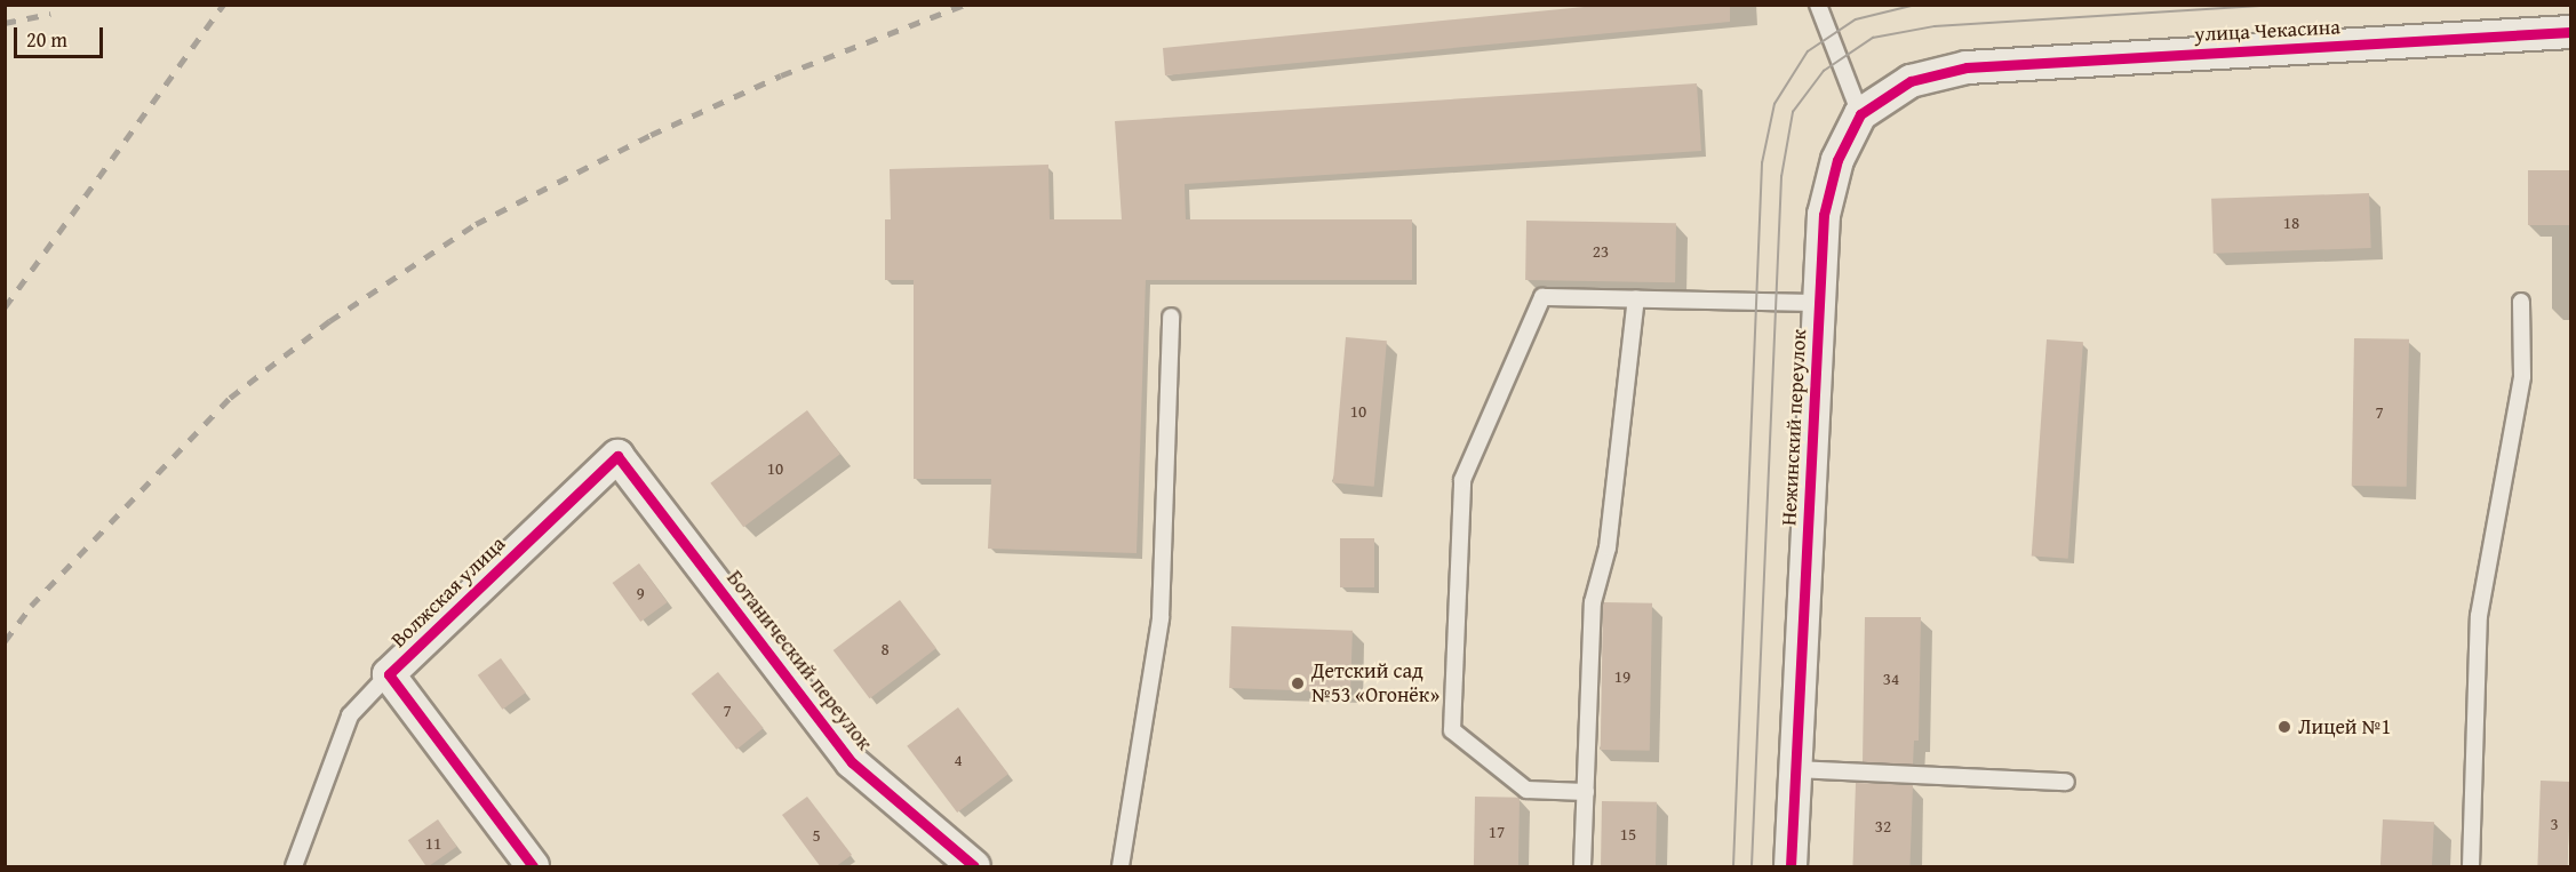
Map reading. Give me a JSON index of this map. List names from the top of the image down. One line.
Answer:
{"streets":{"street":["улица Чекасина","Нежинский переулок","Волжская улица","Ботанический переулок"]},"crossings":[["улица Чекасина","Нежинский переулок"],["Волжская улица","Ботанический переулок"]],"places":["Детский сад №53 «Огонёк»","Лицей №1"],"house_numbers":["18","23","10","7","10","9","8","19","34","7","4","3","32","17","15","5","11"],"scale_bar":"20 m"}
